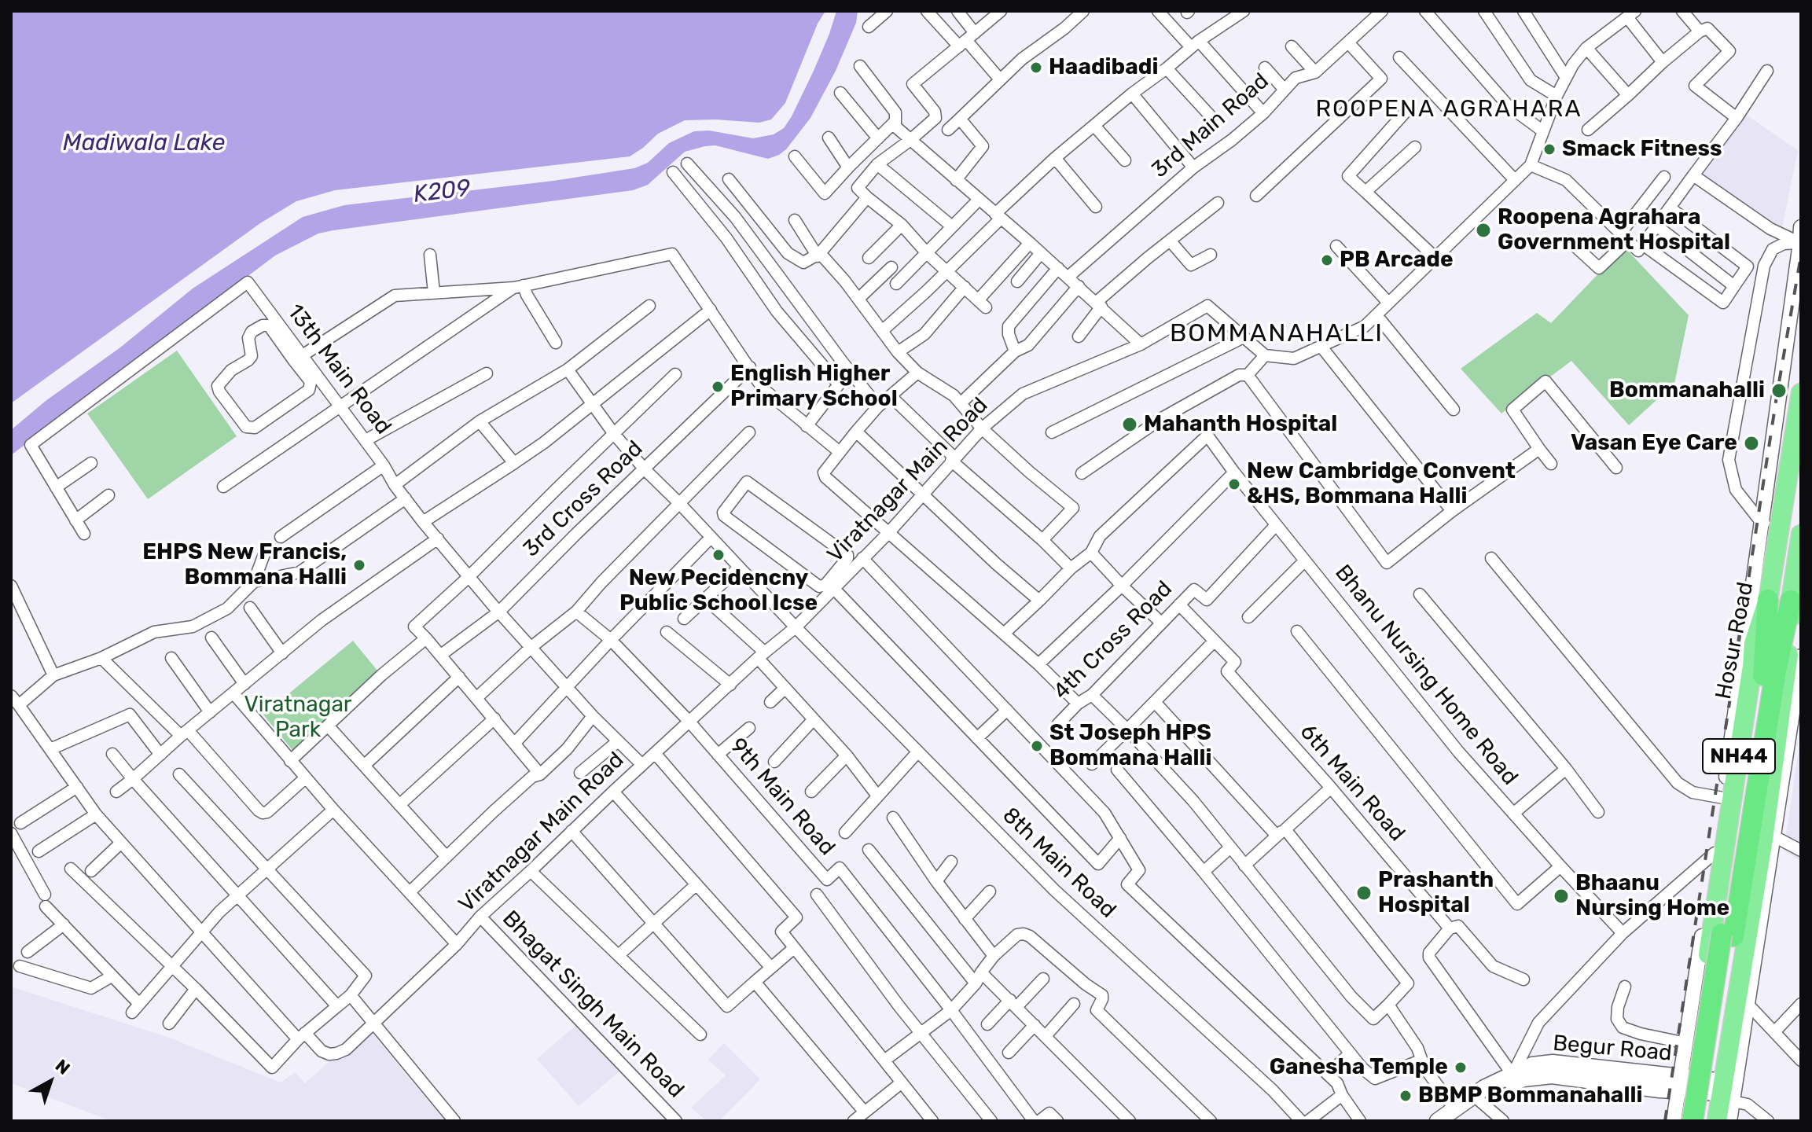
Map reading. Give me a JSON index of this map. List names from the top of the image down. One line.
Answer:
{"streets":{"highway":["Hosur Road","NH44"],"main road":["Begur Road"],"street":["3rd Main Road","13th Main Road","Viratnagar Main Road","3rd Cross Road","4th Cross Road","Bhanu Nursing Home Road","6th Main Road","9th Main Road","8th Main Road","Bhagat Singh Main Road"]},"crossings":[["13th Main Road","Viratnagar Main Road"],["13th Main Road","3rd Cross Road"],["Viratnagar Main Road","9th Main Road"],["Viratnagar Main Road","8th Main Road"],["Viratnagar Main Road","Bhagat Singh Main Road"],["3rd Cross Road","8th Main Road"],["4th Cross Road","Bhanu Nursing Home Road"],["Hosur Road","Begur Road"]],"districts":["ROOPENA AGRAHARA","BOMMANAHALLI"],"water":["Madiwala Lake","K209"],"parks":["Viratnagar Park"],"places":["Haadibadi","Smack Fitness","Roopena Agrahara Government Hospital","PB Arcade","English Higher Primary School","Bommanahalli","Mahanth Hospital","Vasan Eye Care","New Cambridge Convent &HS, Bommana Halli","New Pecidencny Public School Icse","EHPS New Francis, Bommana Halli","St Joseph HPS Bommana Halli","Prashanth Hospital","Bhaanu Nursing Home","Ganesha Temple","BBMP Bommanahalli"],"north":"top right"}
